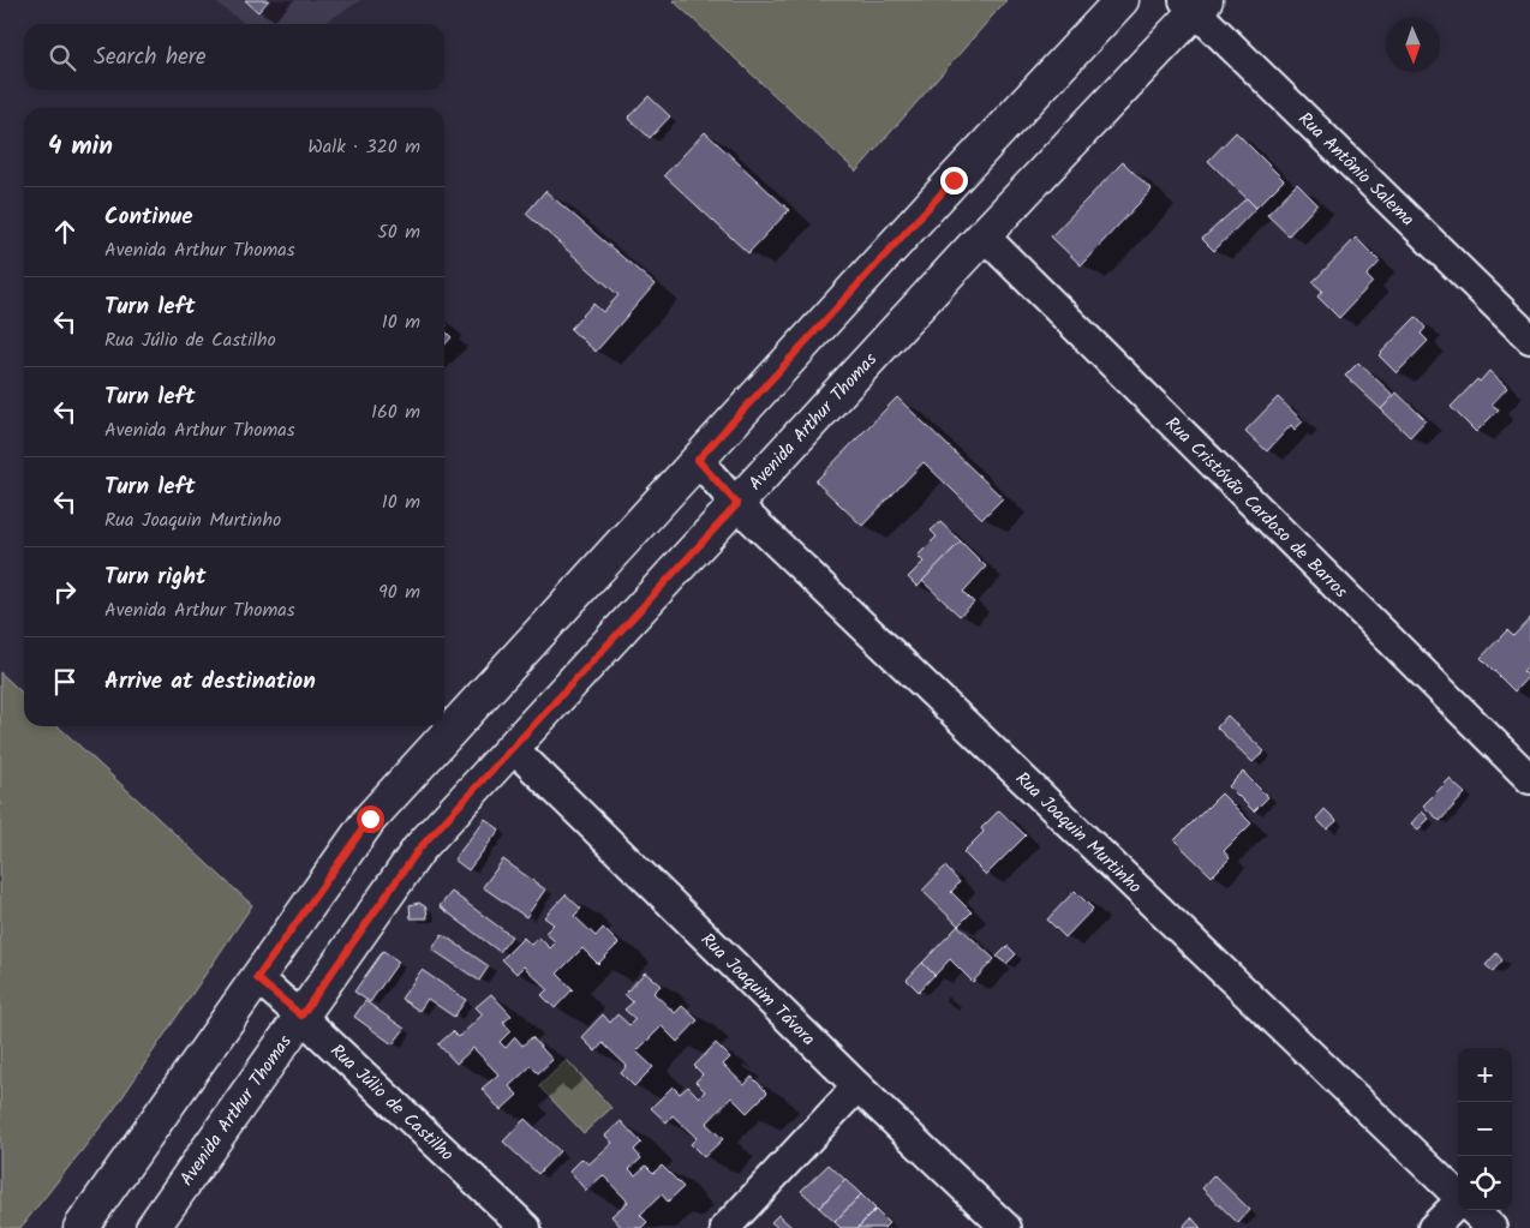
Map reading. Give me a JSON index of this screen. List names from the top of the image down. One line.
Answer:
{"streets":{"main road":["Avenida Arthur Thomas"],"street":["Rua Antônio Salema","Rua Cristóvão Cardoso de Barros","Rua Joaquin Murtinho","Rua Joaquim Távora","Rua Júlio de Castilho"]},"crossings":[["Rua Antônio Salema","Avenida Arthur Thomas"],["Avenida Arthur Thomas","Rua Cristóvão Cardoso de Barros"],["Avenida Arthur Thomas","Rua Joaquin Murtinho"],["Avenida Arthur Thomas","Rua Joaquim Távora"],["Avenida Arthur Thomas","Rua Júlio de Castilho"]],"north":"bottom","page":{"search":"Search here","heading":["4 min","Walk · 320 m"],"list":[["Continue","Avenida Arthur Thomas","50 m"],["Turn left","Rua Júlio de Castilho","10 m"],["Turn left","Avenida Arthur Thomas","160 m"],["Turn left","Rua Joaquin Murtinho","10 m"],["Turn right","Avenida Arthur Thomas","90 m"],"Arrive at destination"],"map_buttons":["+","−"]}}
